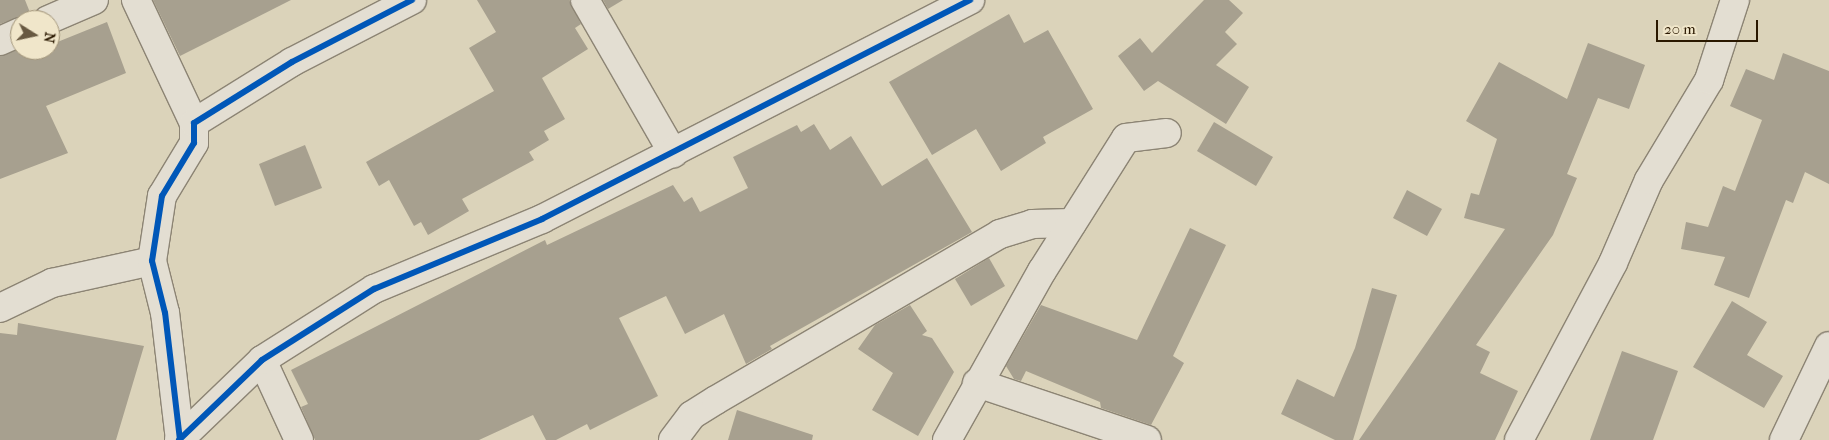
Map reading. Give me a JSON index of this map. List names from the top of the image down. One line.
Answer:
{"scale_bar":"20 m","north":"right"}
